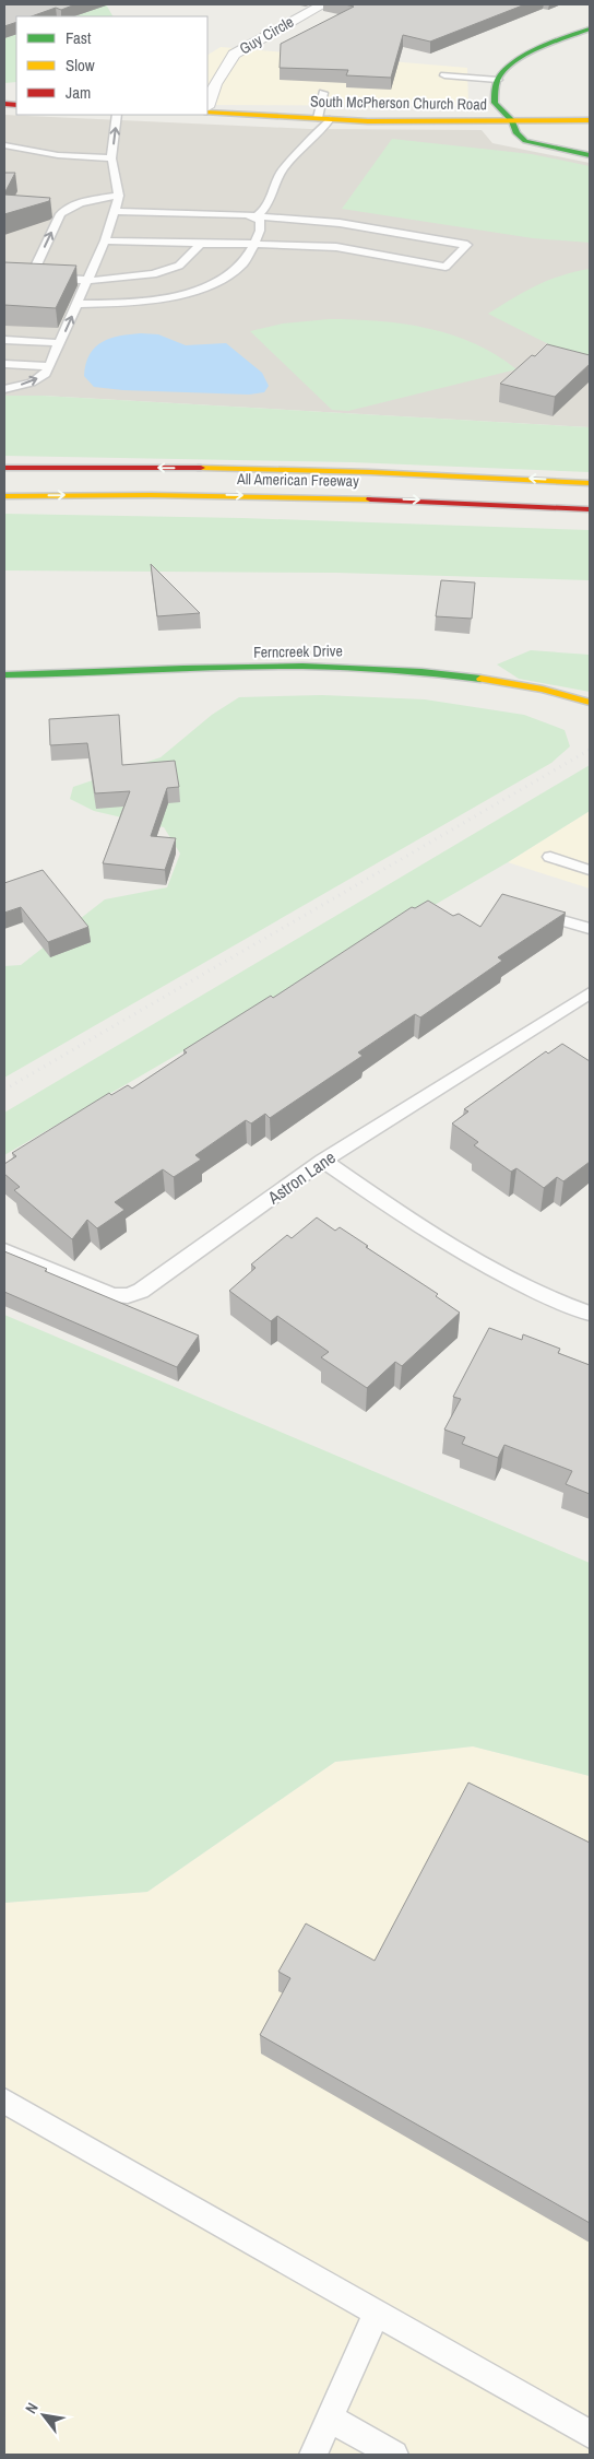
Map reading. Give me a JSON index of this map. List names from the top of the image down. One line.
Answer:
{"streets":{"main road":["South McPherson Church Road","All American Freeway","Ferncreek Drive"],"street":["Guy Circle"],"lane":["Astron Lane"]},"legend":["Fast","Slow","Jam"],"north":"top left"}
